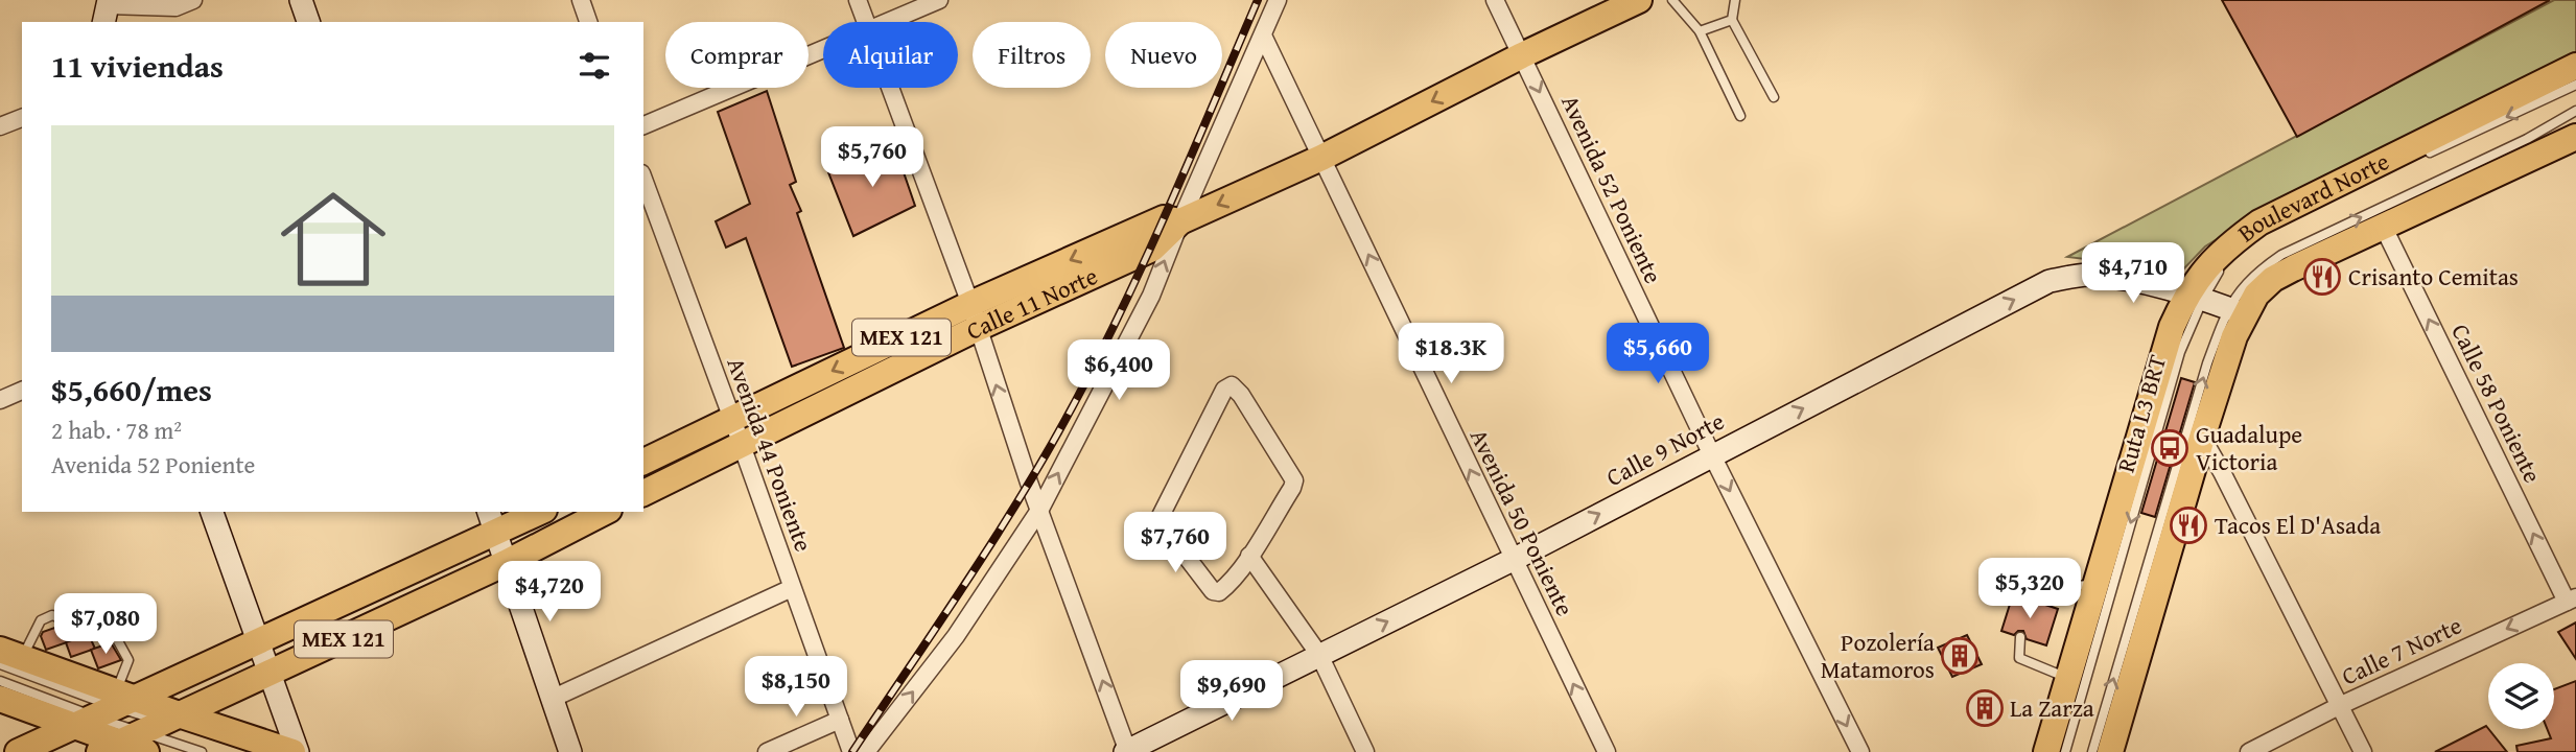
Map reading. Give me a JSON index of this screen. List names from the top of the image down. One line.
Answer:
{"streets":{"main road":["Boulevard Norte","Calle 11 Norte","MEX 121","Calle 9 Norte"],"street":["Avenida 52 Poniente","Calle 58 Poniente","Avenida 44 Poniente","Avenida 50 Poniente","Calle 7 Norte"],"lane":["Ruta L3 BRT"]},"crossings":[["Avenida 52 Poniente","Calle 11 Norte"],["Avenida 52 Poniente","Calle 9 Norte"],["Boulevard Norte","Ruta L3 BRT"],["Boulevard Norte","Calle 9 Norte"],["Calle 11 Norte","Avenida 44 Poniente"],["Calle 11 Norte","Avenida 50 Poniente"],["Calle 58 Poniente","Calle 7 Norte"],["Ruta L3 BRT","Calle 9 Norte"],["Calle 9 Norte","Avenida 50 Poniente"]],"one_way":["Avenida 52 Poniente","Calle 58 Poniente","Calle 9 Norte","Avenida 50 Poniente","Calle 7 Norte"],"places":{"restaurant":["Crisanto Cemitas","Tacos El D'Asada"],"bus stop":["Guadalupe Victoria"],"building":["Pozolería Matamoros","La Zarza"]},"page":{"chip":["Comprar","Alquilar","Filtros","Nuevo"],"heading":"11 viviendas","list":[{"name":"$5,660/mes","note":"2 hab. · 78 m² · Avenida 52 Poniente"}],"price":["$5,760","$4,710","$18.3K","$5,660","$6,400","$7,760","$5,320","$4,720","$7,080","$8,150","$9,690"]}}
